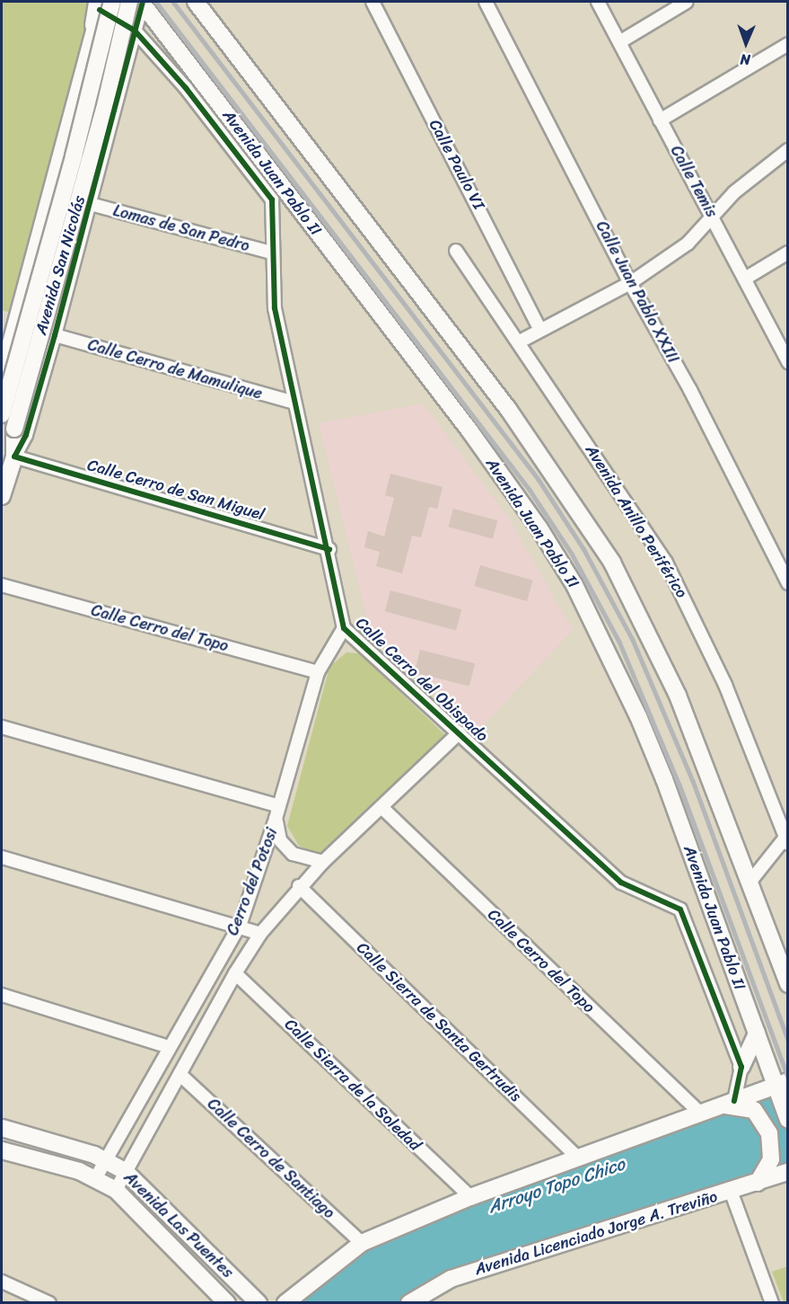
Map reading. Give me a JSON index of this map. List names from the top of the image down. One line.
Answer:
{"streets":{"main road":["Avenida Juan Pablo II","Avenida San Nicolás","Avenida Las Puentes","Avenida Licenciado Jorge A. Treviño"],"street":["Calle Paulo VI","Calle Temis","Lomas de San Pedro","Calle Juan Pablo XXIII","Calle Cerro de Mamulique","Calle Cerro de San Miguel","Avenida Anillo Periférico","Calle Cerro del Topo","Calle Cerro del Obispado","Cerro del Potosi","Calle Sierra de Santa Gertrudis","Calle Sierra de la Soledad","Calle Cerro de Santiago"]},"crossings":[["Avenida Juan Pablo II","Avenida San Nicolás"],["Lomas de San Pedro","Calle Cerro del Obispado"],["Avenida San Nicolás","Calle Cerro de San Miguel"],["Avenida San Nicolás","Calle Cerro del Obispado"],["Calle Cerro de Mamulique","Calle Cerro del Obispado"],["Calle Cerro de San Miguel","Calle Cerro del Obispado"],["Calle Cerro del Topo","Cerro del Potosi"],["Calle Cerro del Obispado","Cerro del Potosi"],["Cerro del Potosi","Calle Sierra de Santa Gertrudis"],["Cerro del Potosi","Calle Sierra de la Soledad"],["Cerro del Potosi","Calle Cerro de Santiago"],["Cerro del Potosi","Avenida Las Puentes"]],"water":["Arroyo Topo Chico"],"north":"bottom"}
